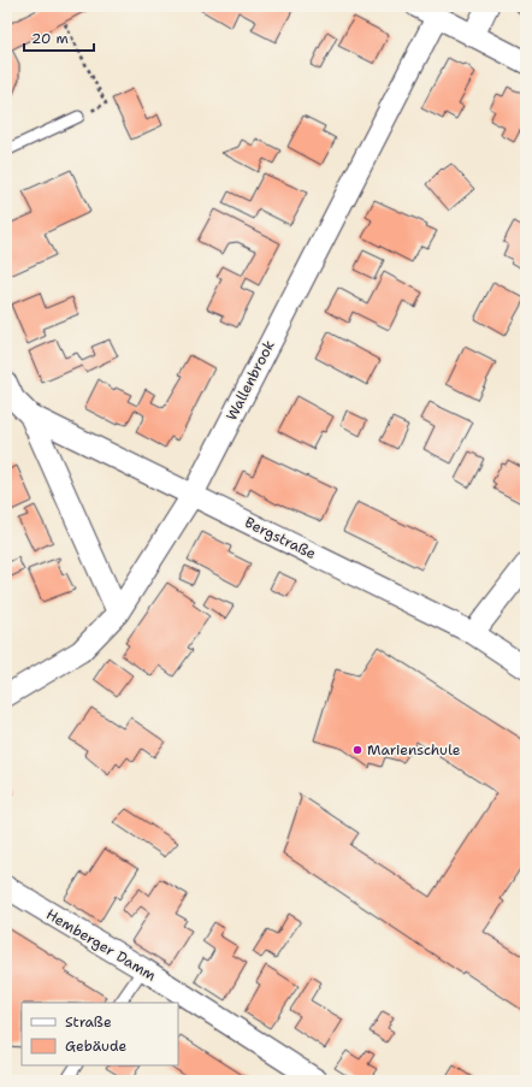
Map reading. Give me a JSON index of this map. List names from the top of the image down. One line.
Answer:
{"streets":{"street":["Wallenbrook","Bergstraße","Hemberger Damm"]},"crossings":[["Wallenbrook","Bergstraße"]],"places":["Marienschule"],"legend":["Straße","Gebäude"],"scale_bar":"20 m"}
